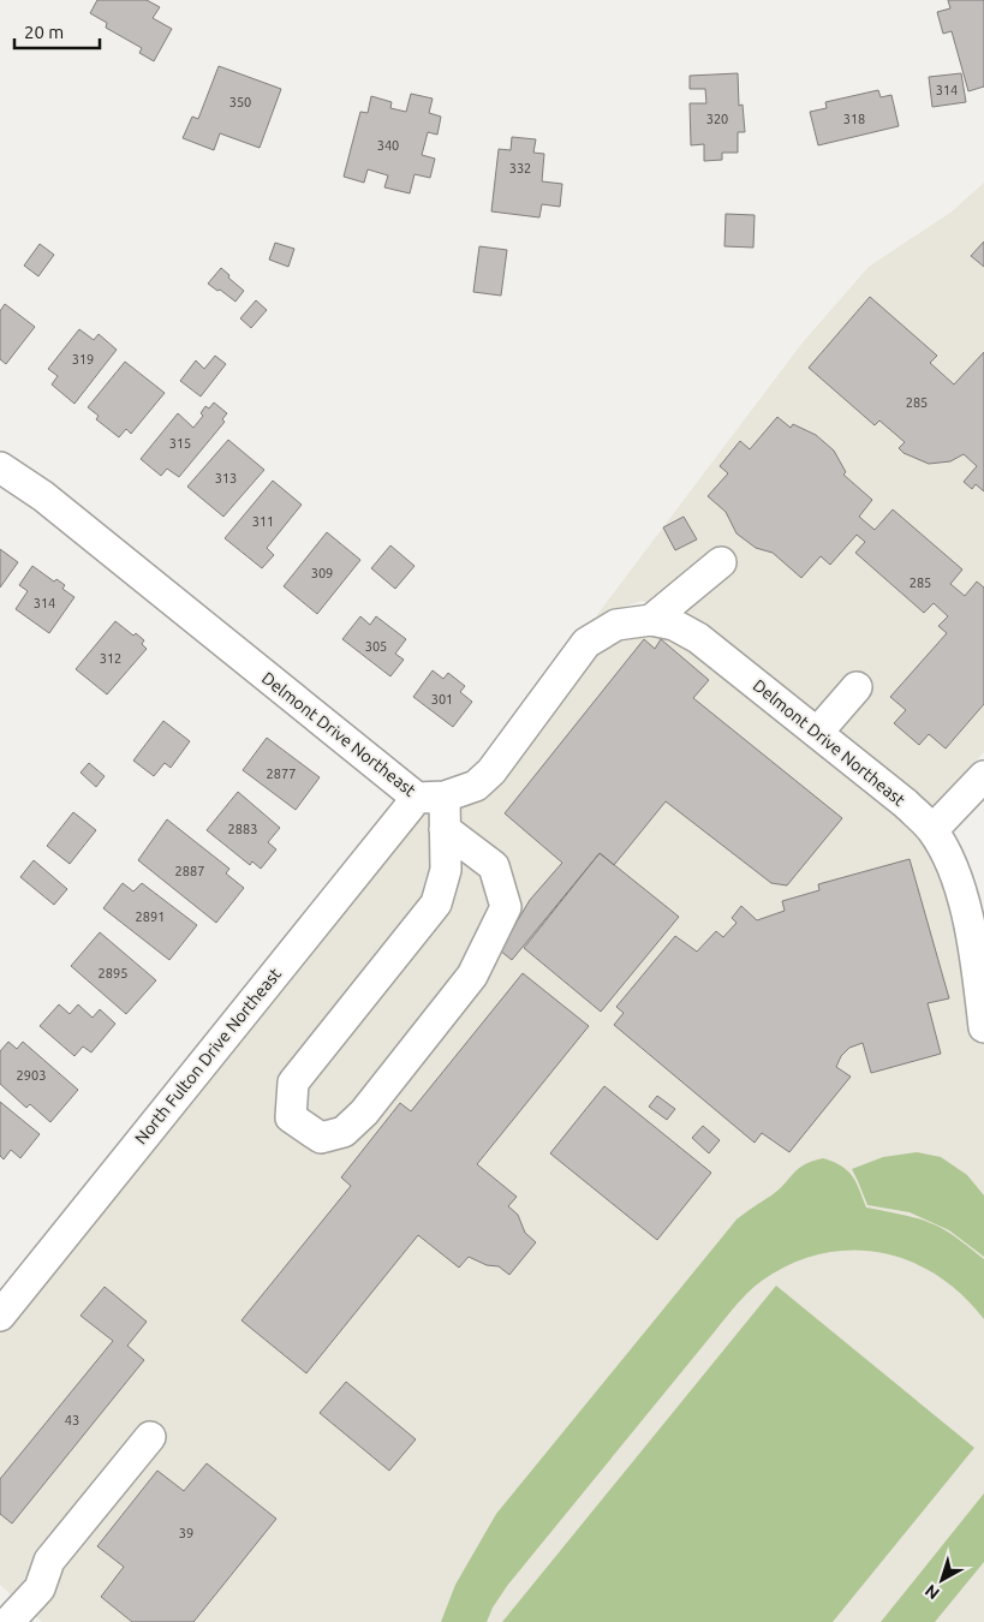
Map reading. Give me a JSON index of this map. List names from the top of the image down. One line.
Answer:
{"streets":{"street":["Delmont Drive Northeast","North Fulton Drive Northeast"]},"crossings":[["Delmont Drive Northeast","North Fulton Drive Northeast"]],"house_numbers":["314","350","320","318","340","332","319","285","315","313","311","309","285","314","305","312","301","2877","2883","2887","2891","2895","2903","43","39"],"scale_bar":"20 m","north":"bottom left"}
